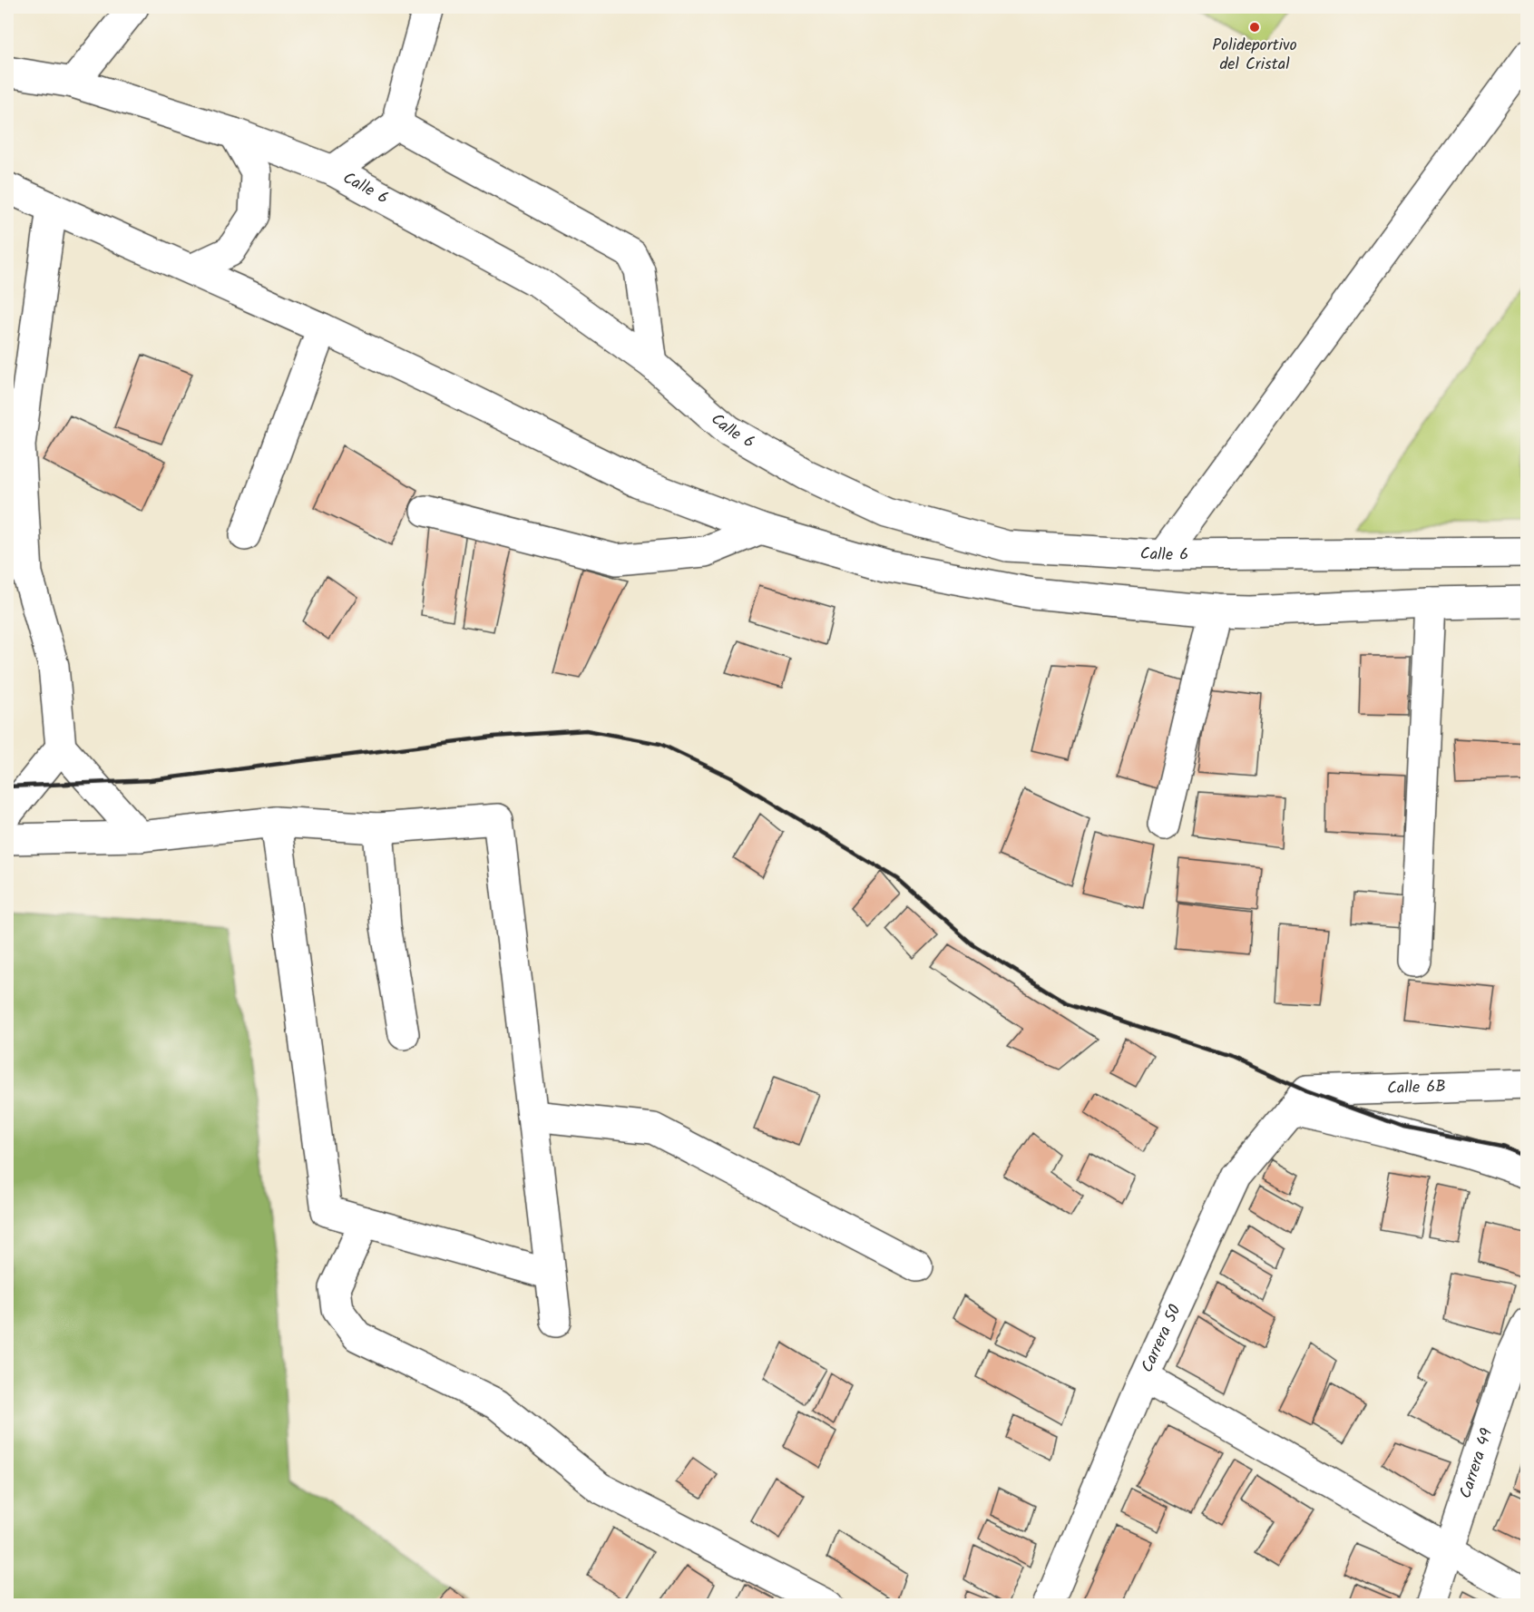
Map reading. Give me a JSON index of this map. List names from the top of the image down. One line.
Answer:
{"streets":{"main road":["Calle 6","Calle 6B","Carrera 50","Carrera 49"]},"crossings":[["Calle 6B","Carrera 50"]],"places":["Polideportivo del Cristal"]}
